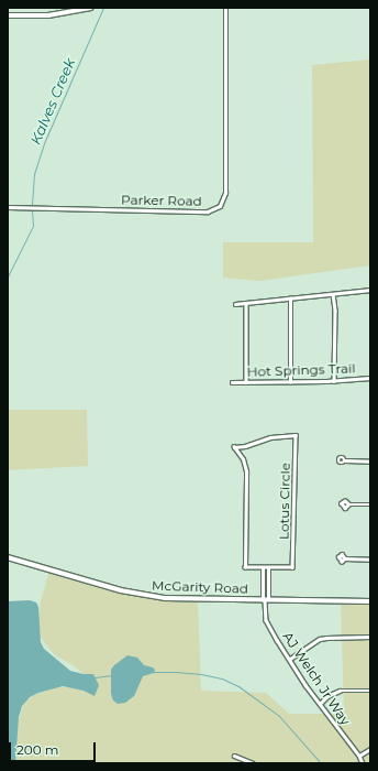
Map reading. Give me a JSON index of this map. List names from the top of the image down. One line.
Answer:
{"streets":{"street":["Parker Road","Hot Springs Trail","Lotus Circle","McGarity Road","AJ Welch Jr Way"]},"crossings":[["McGarity Road","AJ Welch Jr Way"]],"water":["Kalves Creek"],"scale_bar":"200 m"}
